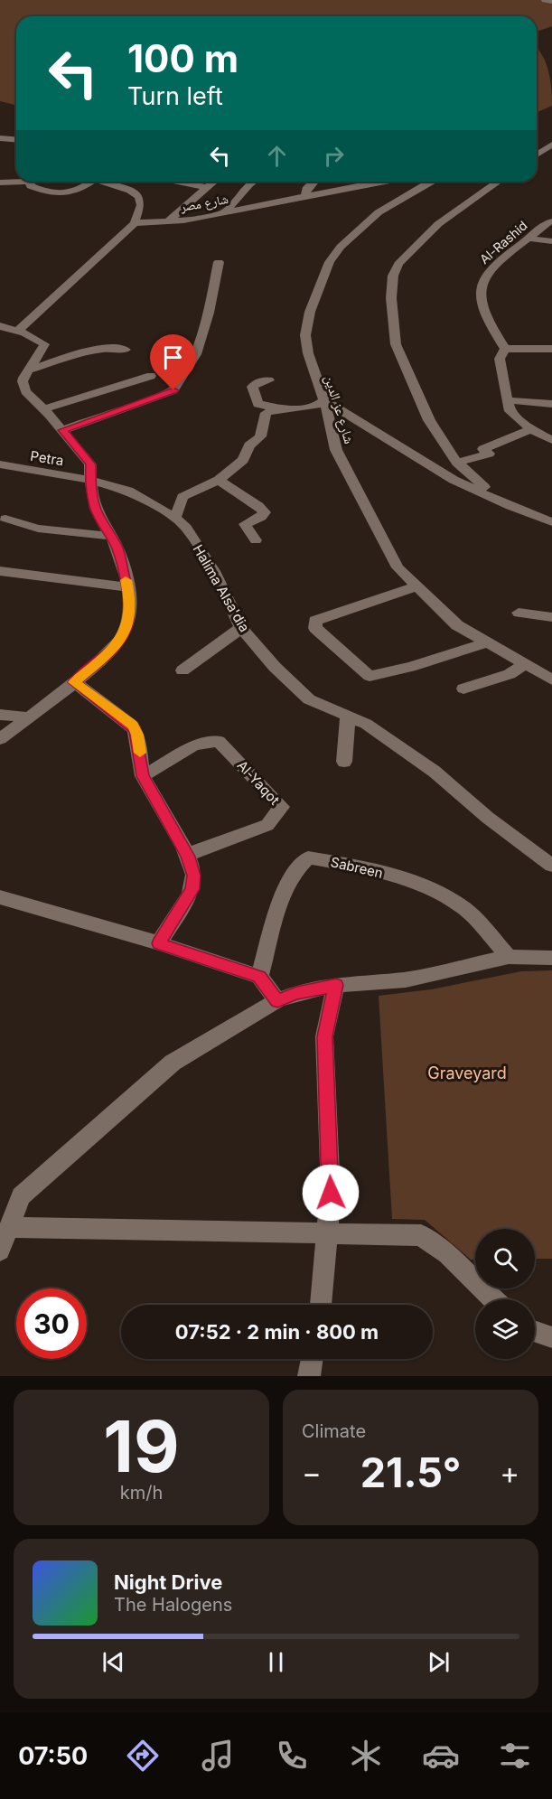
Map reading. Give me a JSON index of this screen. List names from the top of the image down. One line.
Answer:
{"streets":{"street":["شارع مصر","Al-Rashid","شارع عز الدين","Petra","Halima Alsa'dia","Al-Yaqot","Sabreen"]},"crossings":[["Petra","Halima Alsa'dia"]],"parks":["Graveyard"],"page":{"turn":["100 m","Turn left"],"limit":"30","trip":"07:52 · 2 min · 800 m","tile":[["19","km/h"],"Climate"],"heat":["−","21.5°","+"],"song":["Night Drive","The Halogens"],"tabs":"07:50"}}
